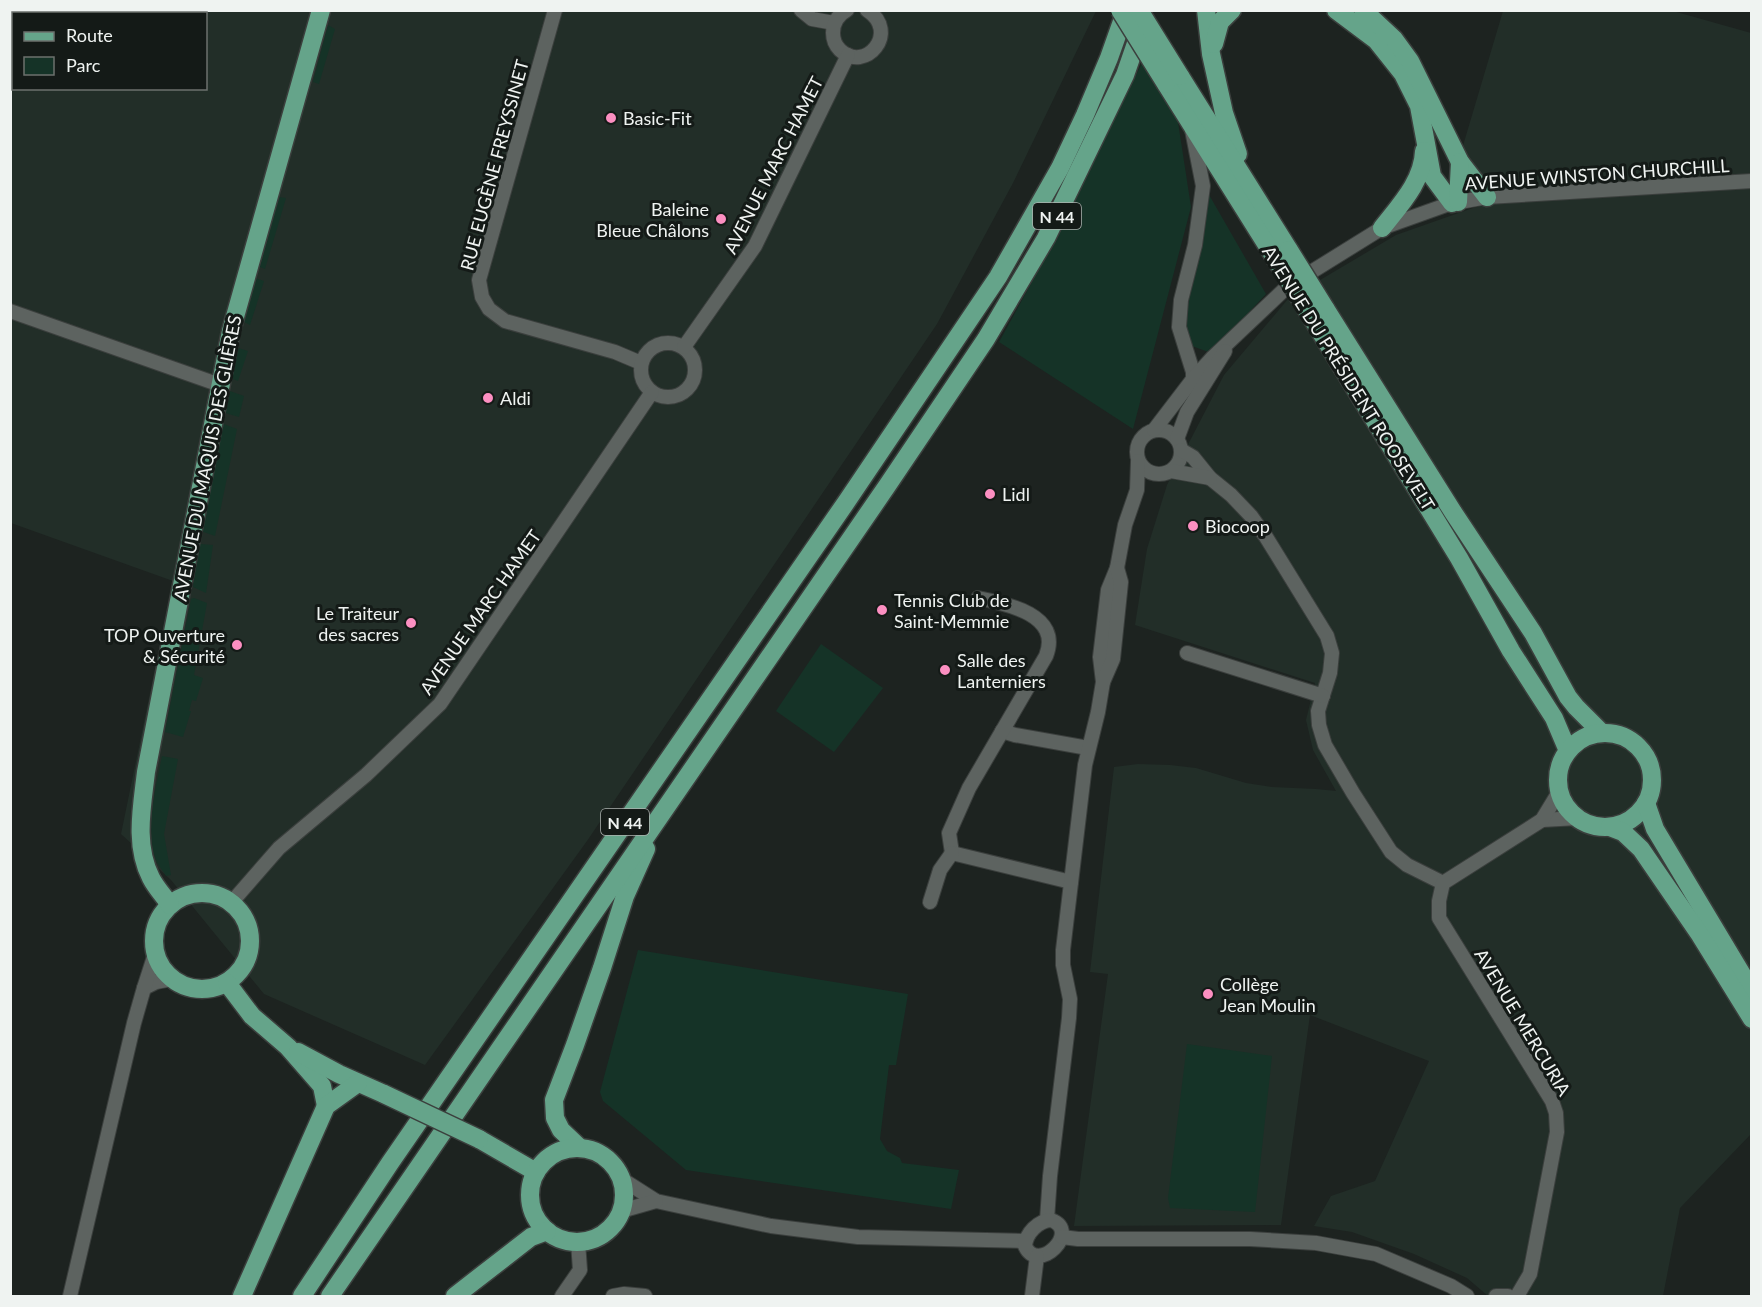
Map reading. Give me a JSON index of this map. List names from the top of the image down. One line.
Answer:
{"streets":{"main road":["N 44","AVENUE DU PRÉSIDENT ROOSEVELT","AVENUE DU MAQUIS DES GLIÈRES"],"street":["RUE EUGÈNE FREYSSINET","AVENUE MARC HAMET","AVENUE WINSTON CHURCHILL","AVENUE MERCURIA"]},"crossings":[["RUE EUGÈNE FREYSSINET","AVENUE MARC HAMET"],["AVENUE MARC HAMET","AVENUE DU MAQUIS DES GLIÈRES"]],"places":["Basic-Fit","Baleine Bleue Châlons","Aldi","Lidl","Biocoop","Tennis Club de Saint-Memmie","Le Traiteur des sacres","TOP Ouverture & Sécurité","Salle des Lanterniers","Collège Jean Moulin"],"legend":["Route","Parc"]}
